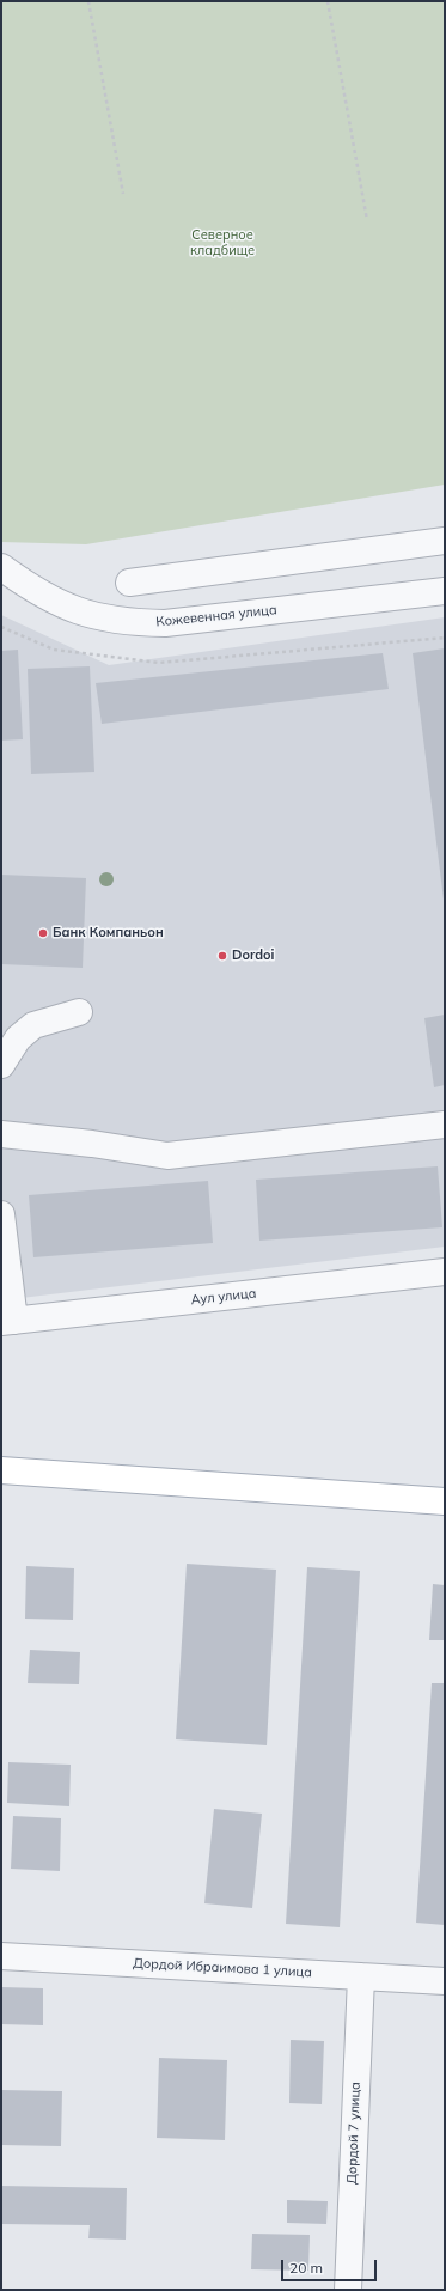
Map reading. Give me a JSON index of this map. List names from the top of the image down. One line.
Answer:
{"streets":{"street":["Кожевенная улица","Аул улица","Дордой Ибраимова 1 улица","Дордой 7 улица"]},"crossings":[["Дордой Ибраимова 1 улица","Дордой 7 улица"]],"parks":["Северное кладбище"],"places":["Банк Компаньон","Dordoi"],"scale_bar":"20 m"}
